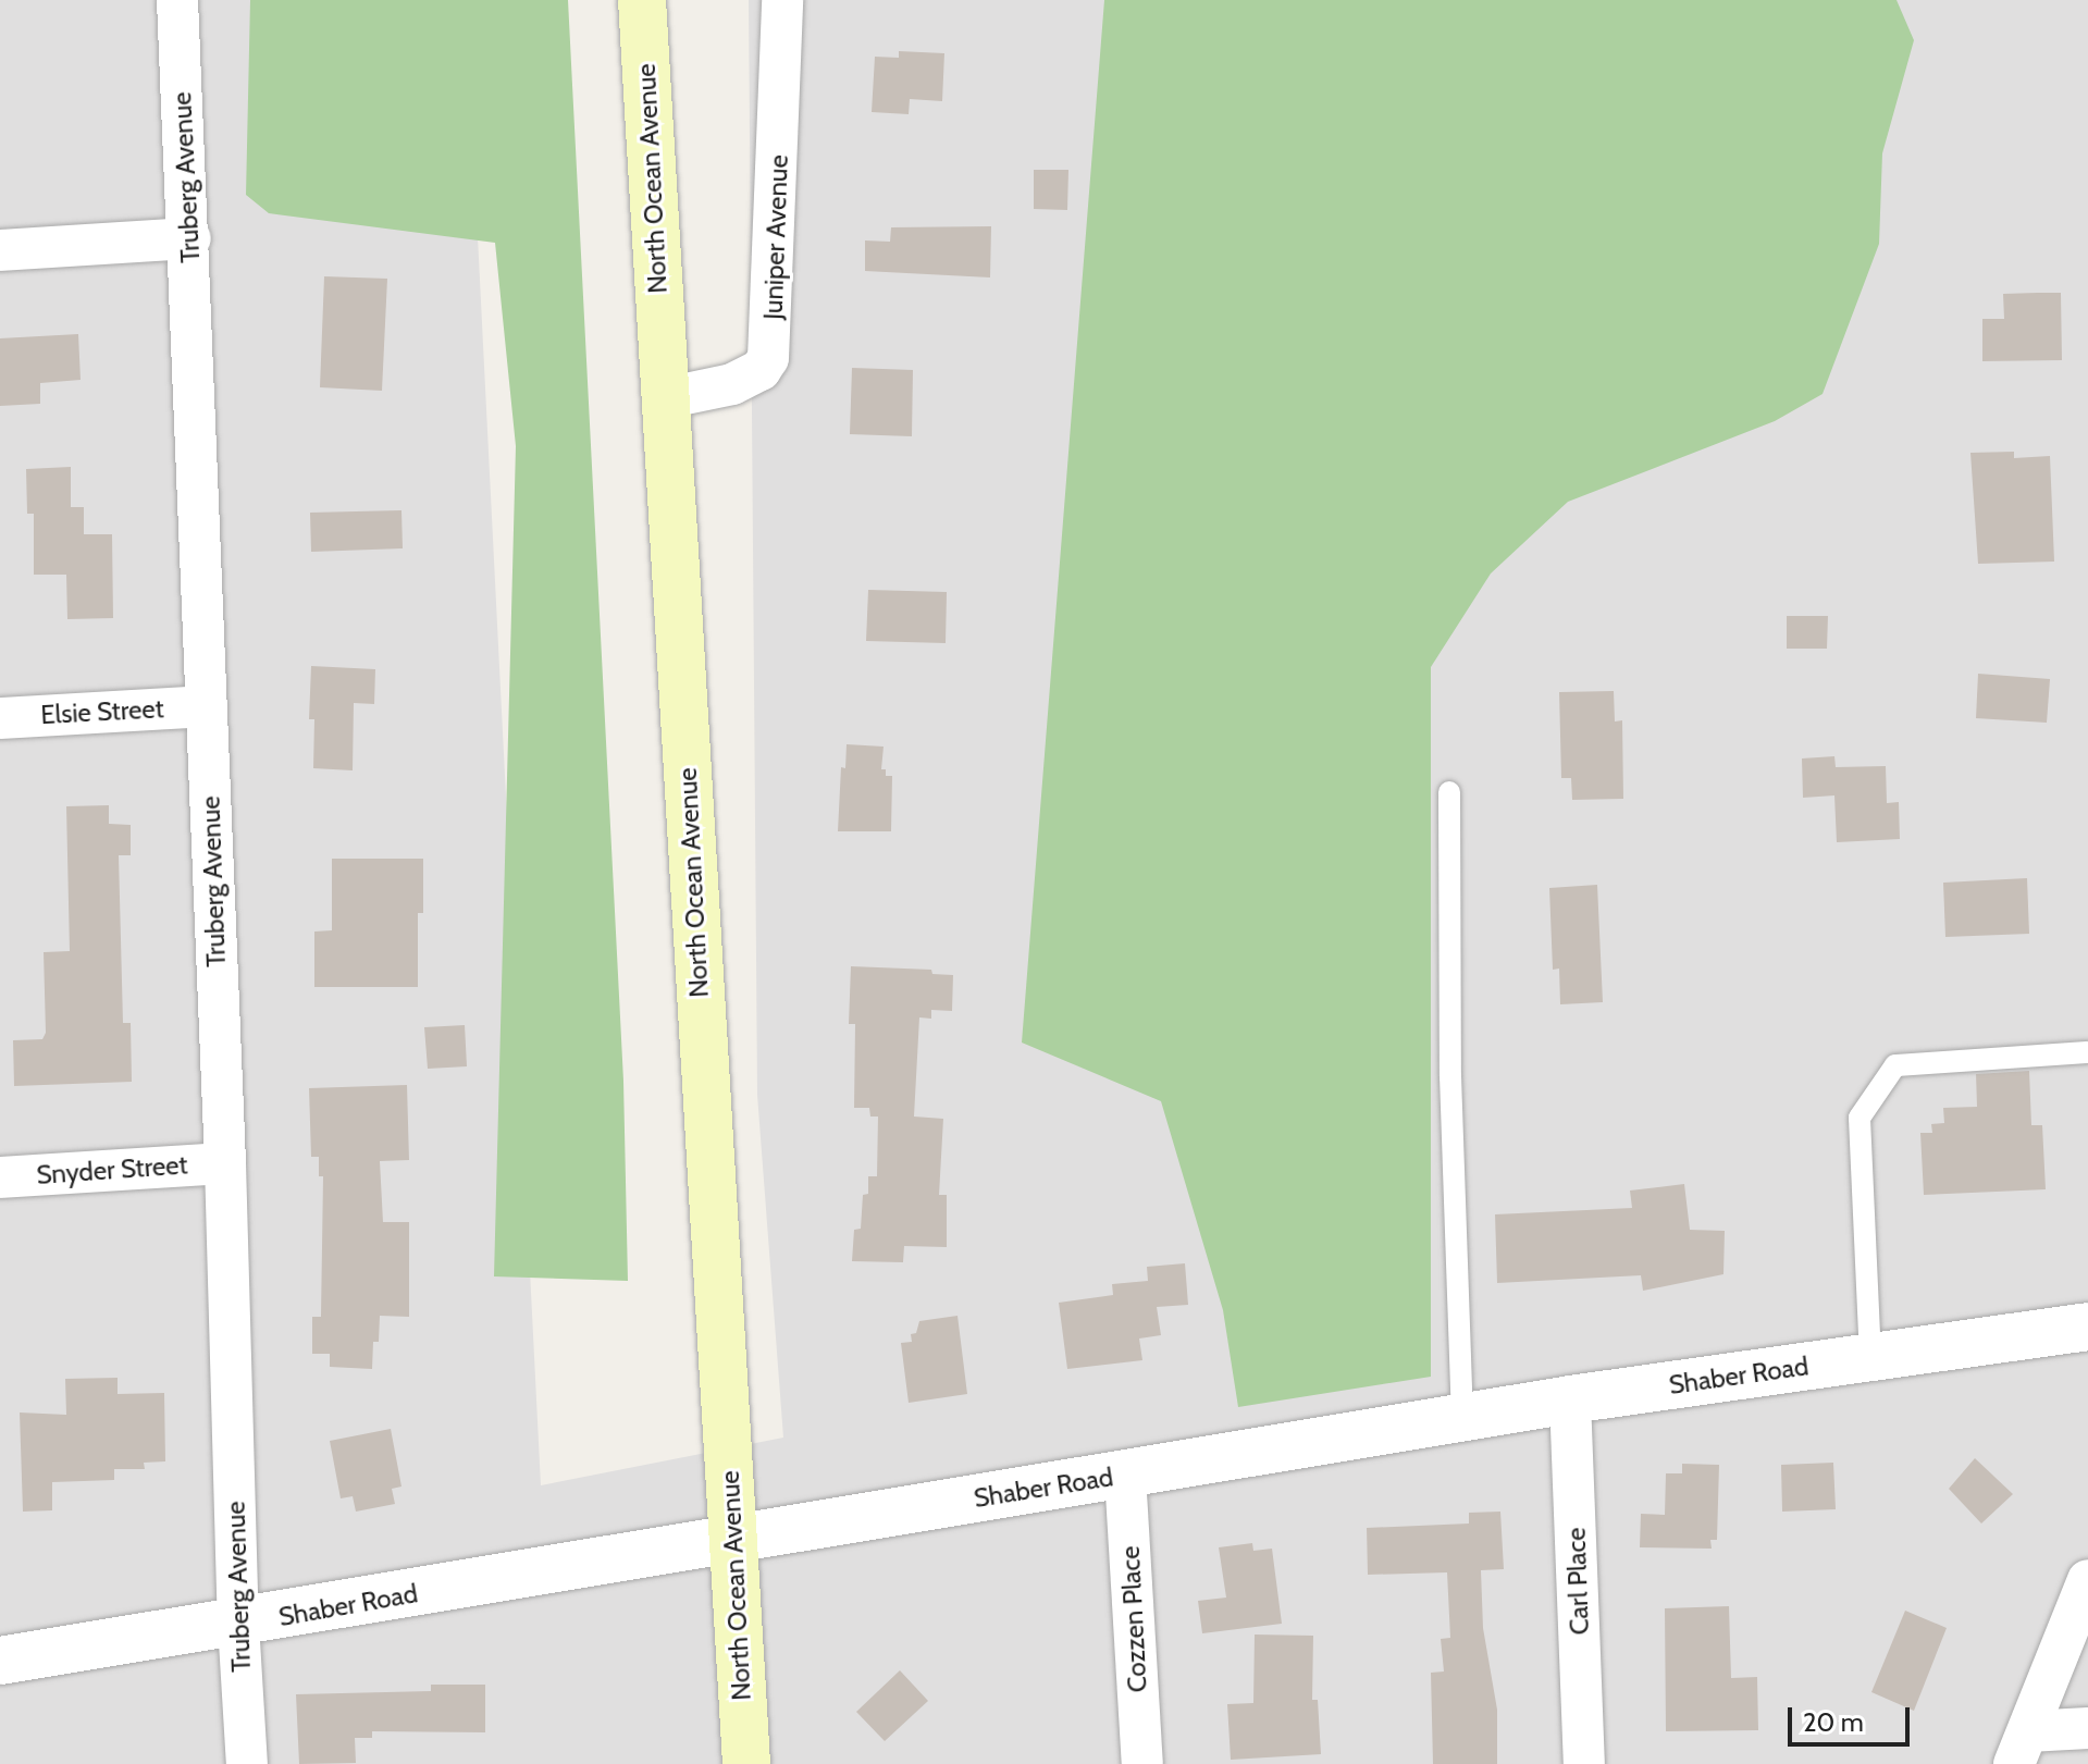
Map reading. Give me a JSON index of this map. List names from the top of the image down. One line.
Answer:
{"streets":{"main road":["North Ocean Avenue"],"street":["Truberg Avenue","Juniper Avenue","Elsie Street","Snyder Street","Shaber Road","Carl Place","Cozzen Place"]},"crossings":[["Truberg Avenue","Elsie Street"],["Truberg Avenue","Snyder Street"],["Truberg Avenue","Shaber Road"],["North Ocean Avenue","Juniper Avenue"],["North Ocean Avenue","Shaber Road"],["Shaber Road","Carl Place"],["Shaber Road","Cozzen Place"]],"scale_bar":"20 m"}
